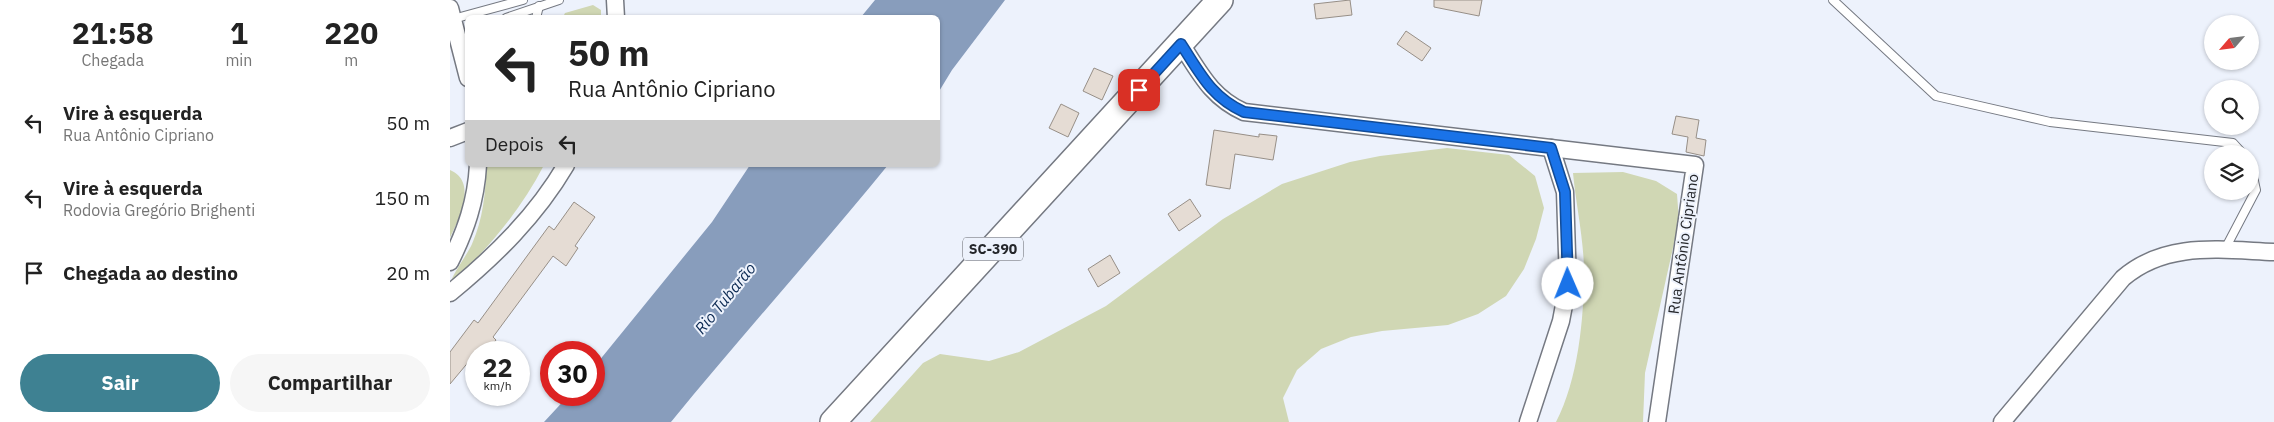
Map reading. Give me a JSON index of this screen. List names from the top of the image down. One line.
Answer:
{"streets":{"main road":["SC-390"],"street":["Rua Antônio Cipriano"]},"crossings":[["Rua Antônio Cipriano","SC-390"]],"water":["Rio Tubarão"],"north":"bottom left","page":{"eta":["21:58","Chegada","1","min","220","m"],"turn":["50 m","Rua Antônio Cipriano"],"list":[{"name":"Vire à esquerda","note":"Rua Antônio Cipriano","value":"50 m"},{"name":"Vire à esquerda","note":"Rodovia Gregório Brighenti","value":"150 m"},{"name":"Chegada ao destino","value":"20 m"}],"then":"Depois","speed":"22 km/h","limit":"30","buttons":["Sair","Compartilhar"]}}
